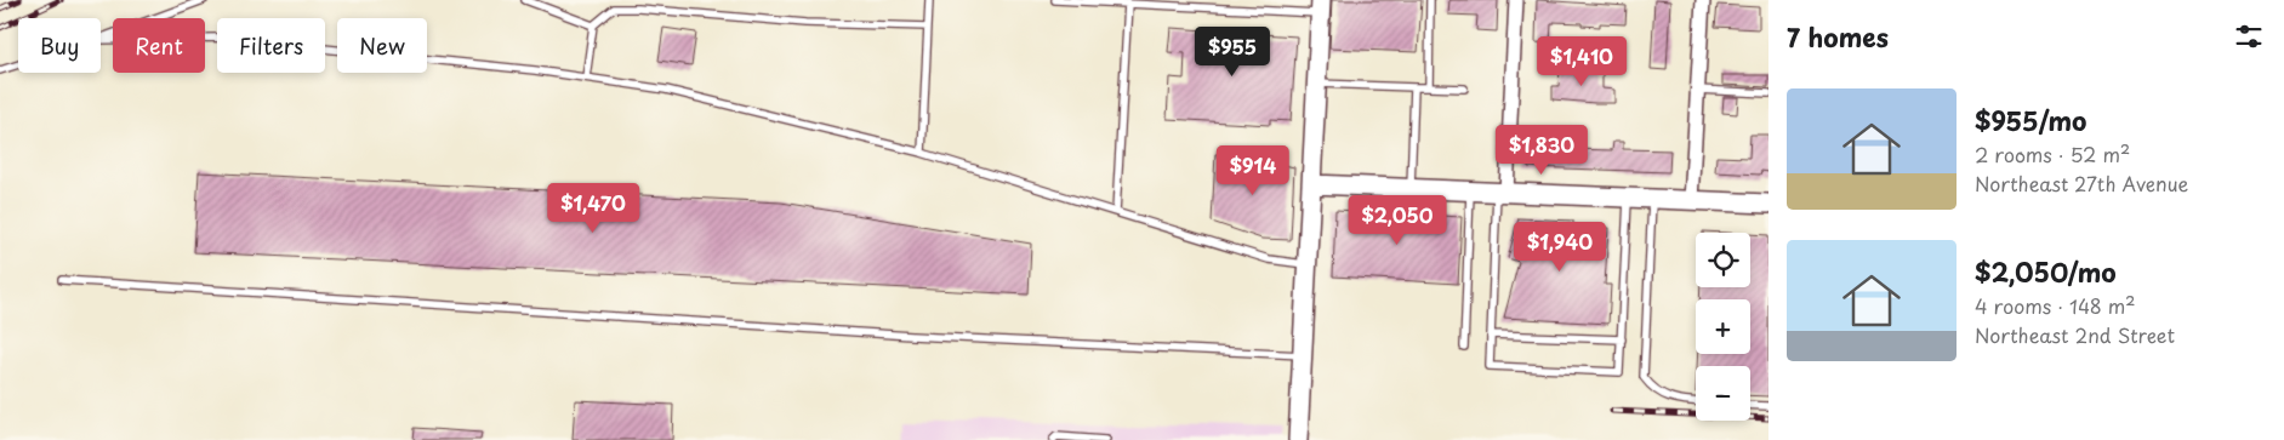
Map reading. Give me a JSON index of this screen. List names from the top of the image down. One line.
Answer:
{"page":{"heading":"7 homes","chip":["Buy","Rent","Filters","New"],"price":["$955","$1,410","$1,830","$914","$1,470","$2,050","$1,940"],"list":[{"name":"$955/mo","note":"2 rooms · 52 m² · Northeast 27th Avenue"},{"name":"$2,050/mo","note":"4 rooms · 148 m² · Northeast 2nd Street"}],"map_buttons":["+","−"]}}
